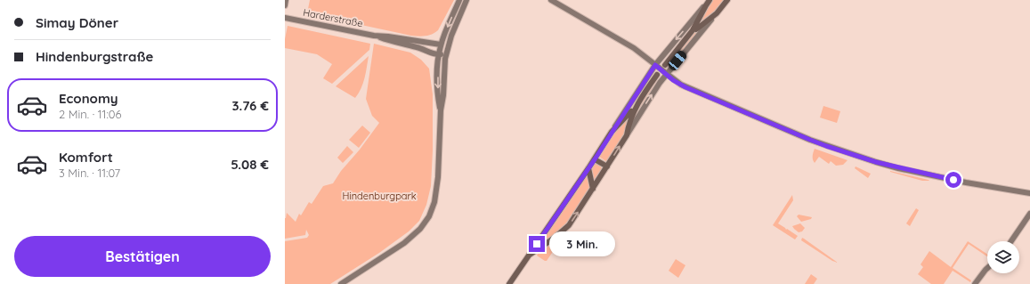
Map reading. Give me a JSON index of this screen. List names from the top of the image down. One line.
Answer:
{"streets":{"main road":["Harderstraße"]},"parks":["Hindenburgpark"],"page":{"banner":["Simay Döner","Hindenburgstraße"],"list":[{"name":"Economy","note":"2 Min. · 11:06","value":"3.76 €"},{"name":"Komfort","note":"3 Min. · 11:07","value":"5.08 €"}],"buttons":"Bestätigen","bubble":"3 Min."}}
